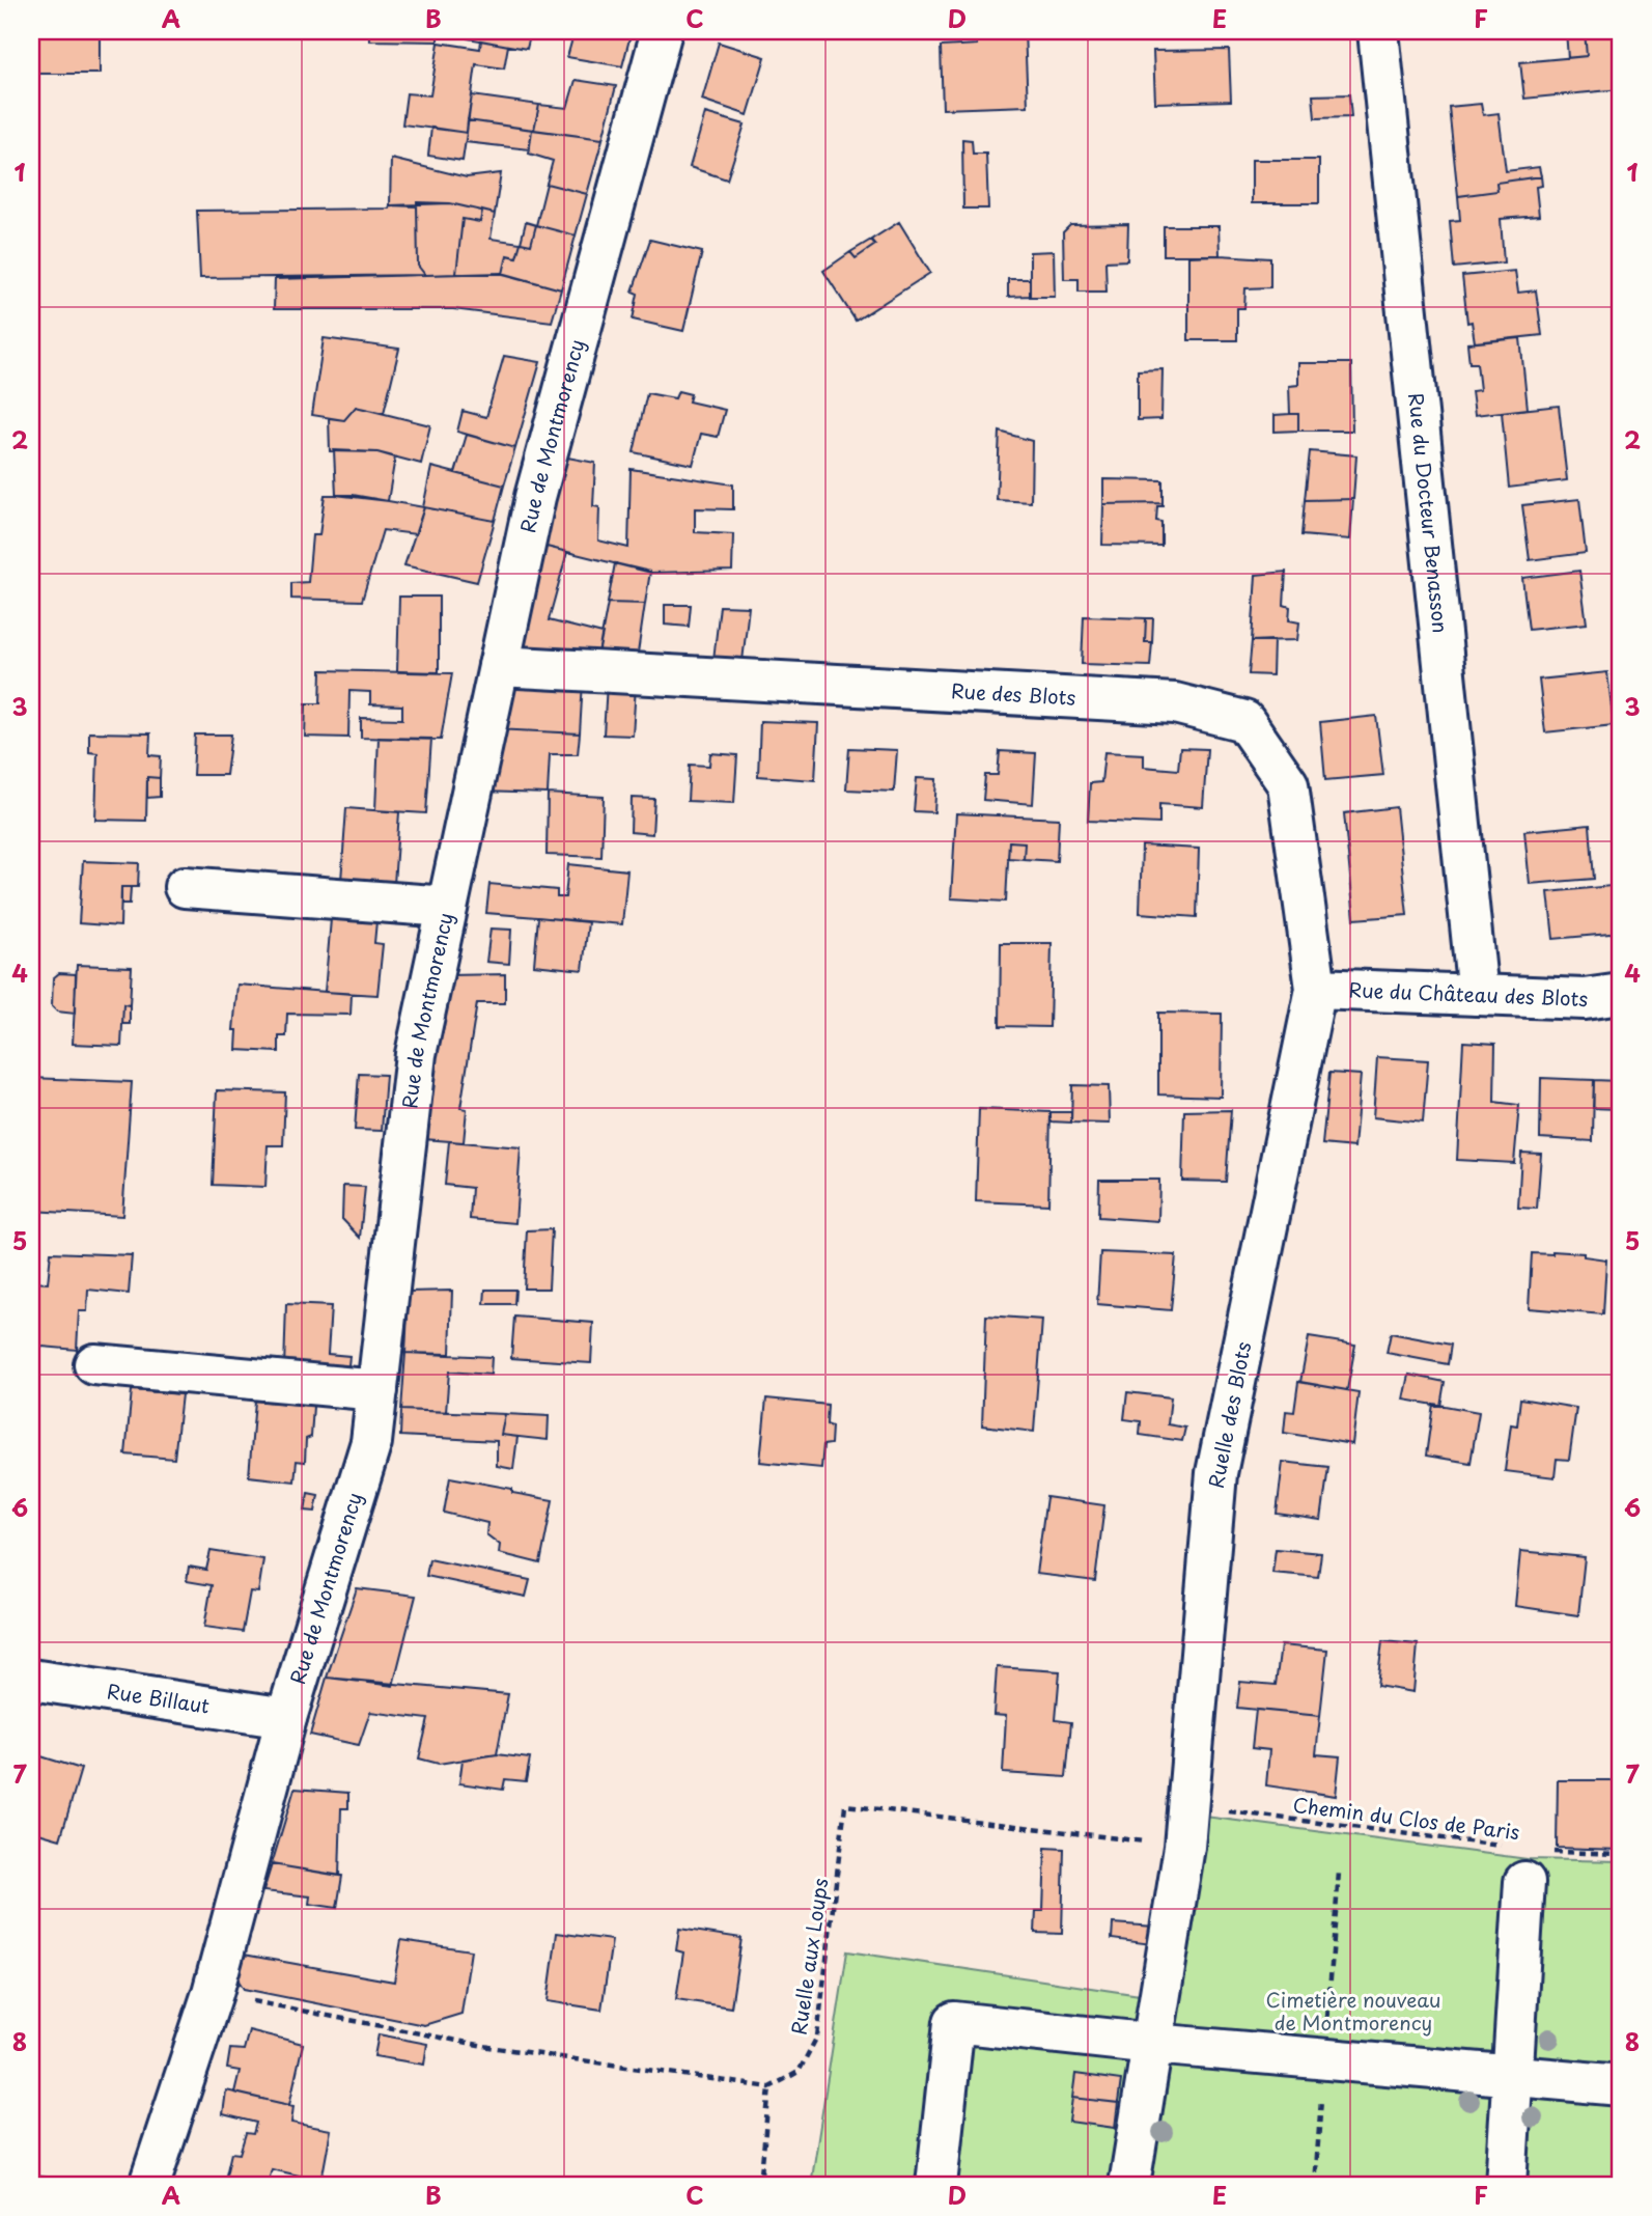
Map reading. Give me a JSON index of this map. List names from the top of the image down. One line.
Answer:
{"streets":{"street":["Rue de Montmorency","Rue du Docteur Benasson","Rue des Blots","Rue du Château des Blots","Ruelle des Blots","Rue Billaut"],"path":["Chemin du Clos de Paris","Ruelle aux Loups"]},"crossings":[["Rue de Montmorency","Rue des Blots"],["Rue de Montmorency","Rue Billaut"],["Rue du Docteur Benasson","Rue du Château des Blots"],["Rue des Blots","Rue du Château des Blots"],["Rue des Blots","Ruelle des Blots"],["Rue du Château des Blots","Ruelle des Blots"],["Ruelle des Blots","Chemin du Clos de Paris"],["Ruelle des Blots","Ruelle aux Loups"]],"parks":["Cimetière nouveau de Montmorency"],"grid":{"columns":["A","B","C","D","E","F"],"rows":["1","2","3","4","5","6","7","8"]}}
